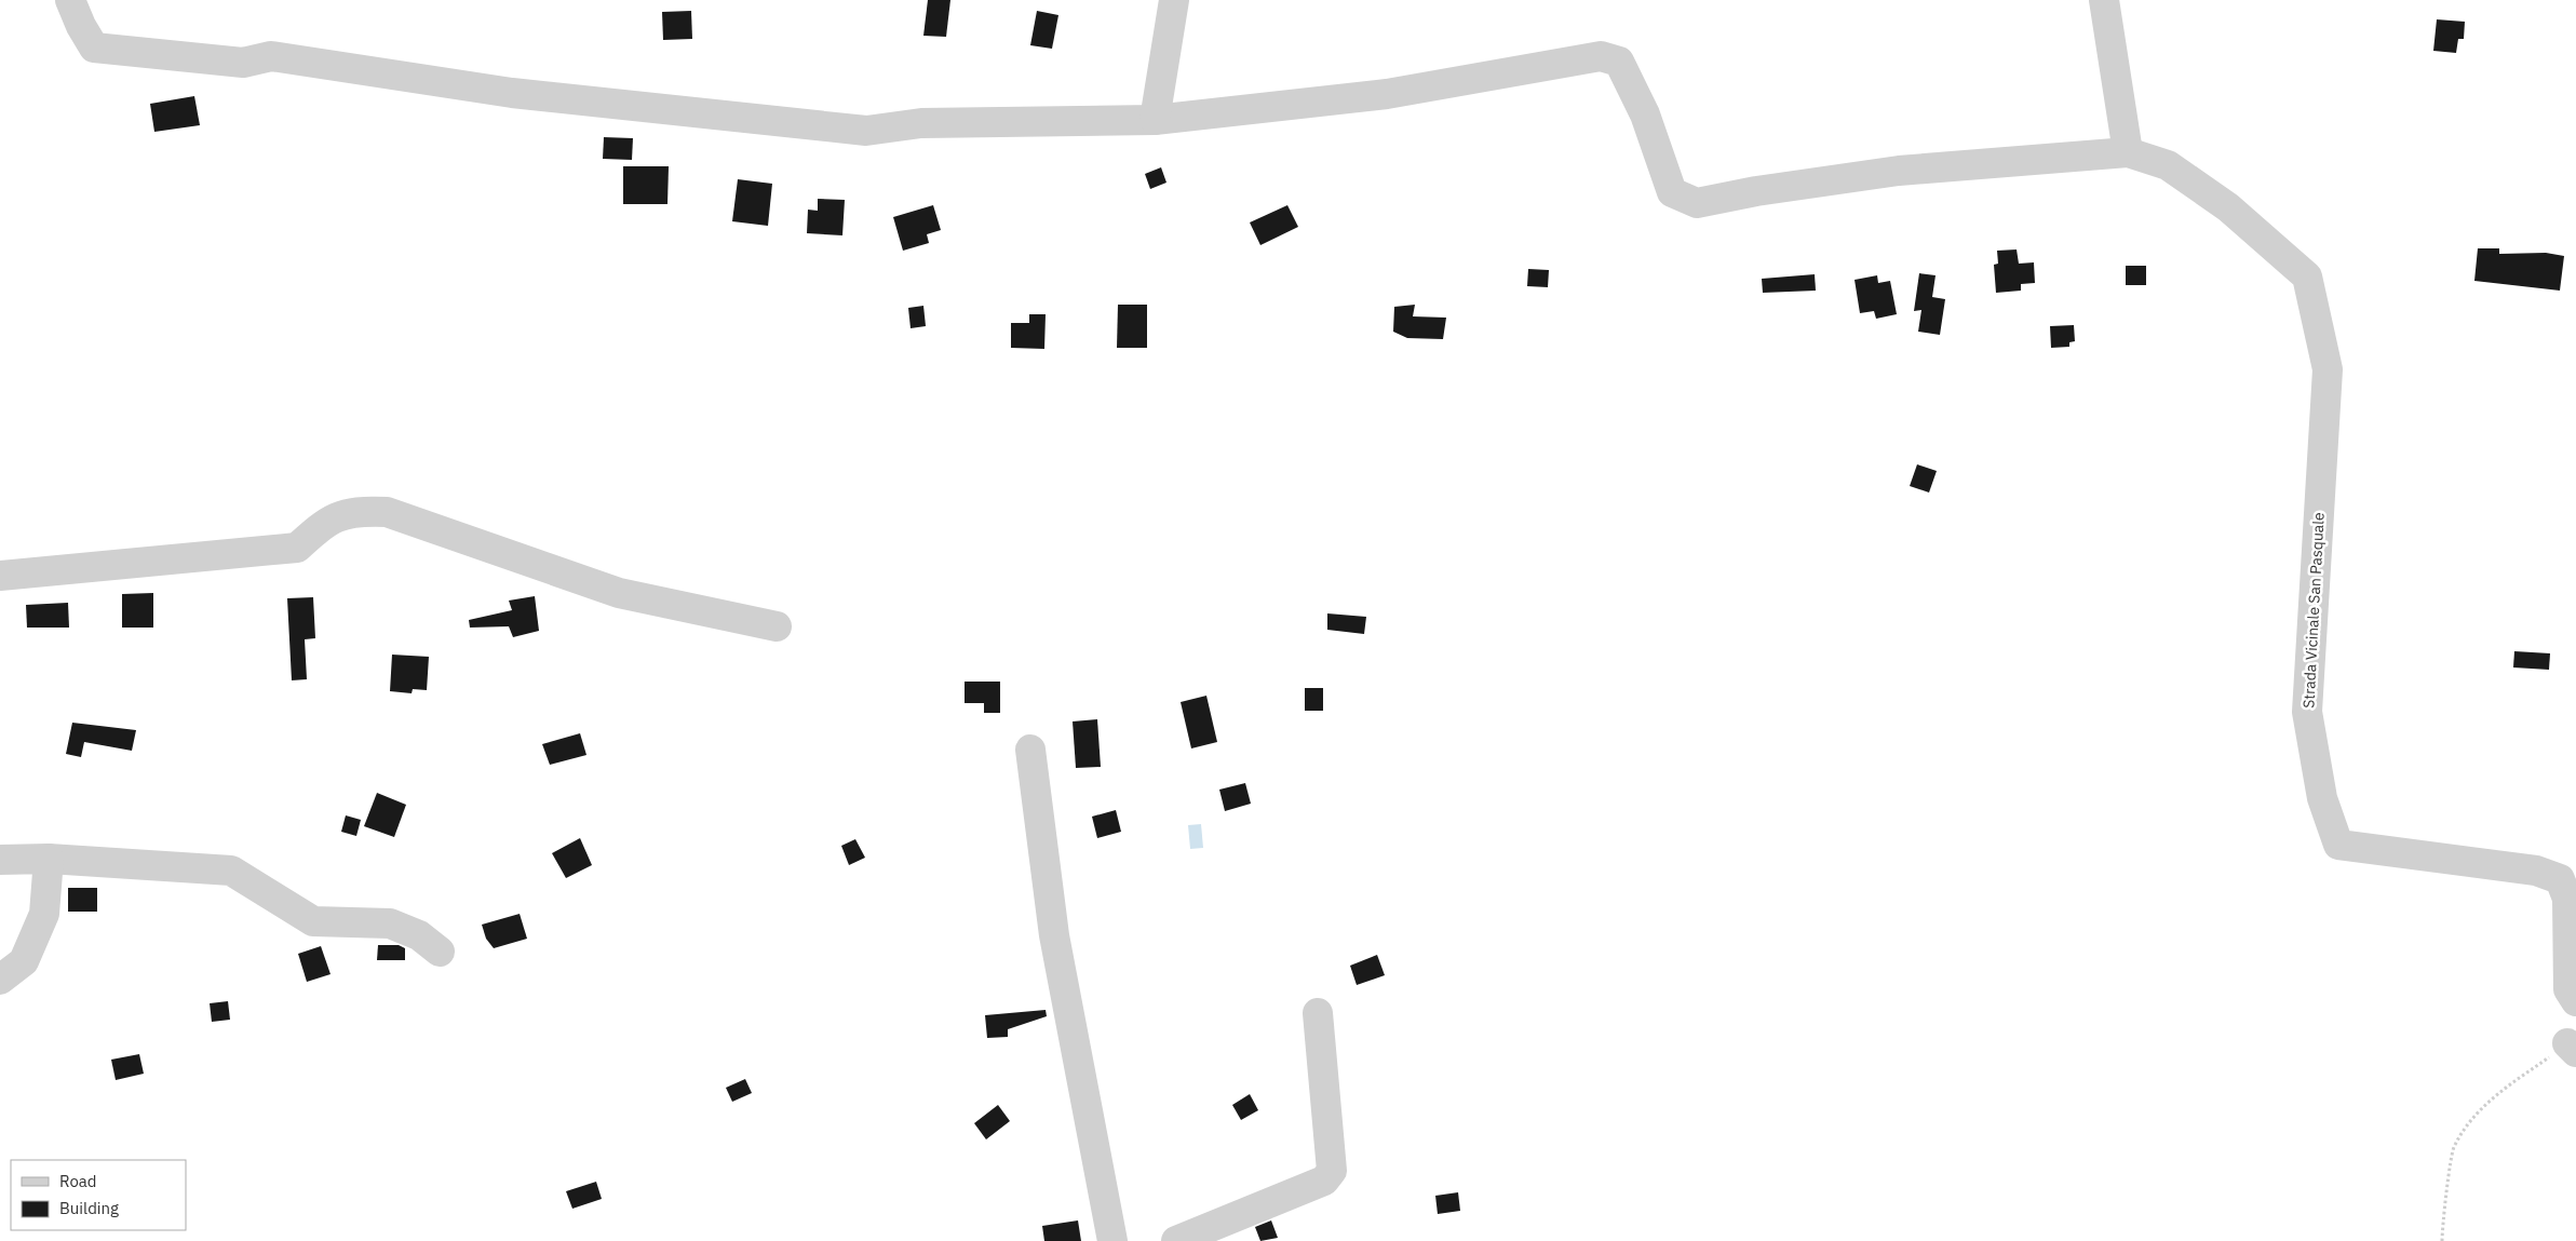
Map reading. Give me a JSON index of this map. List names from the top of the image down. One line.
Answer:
{"streets":{"street":["Strada Vicinale San Pasquale"]},"legend":["Road","Building"]}
